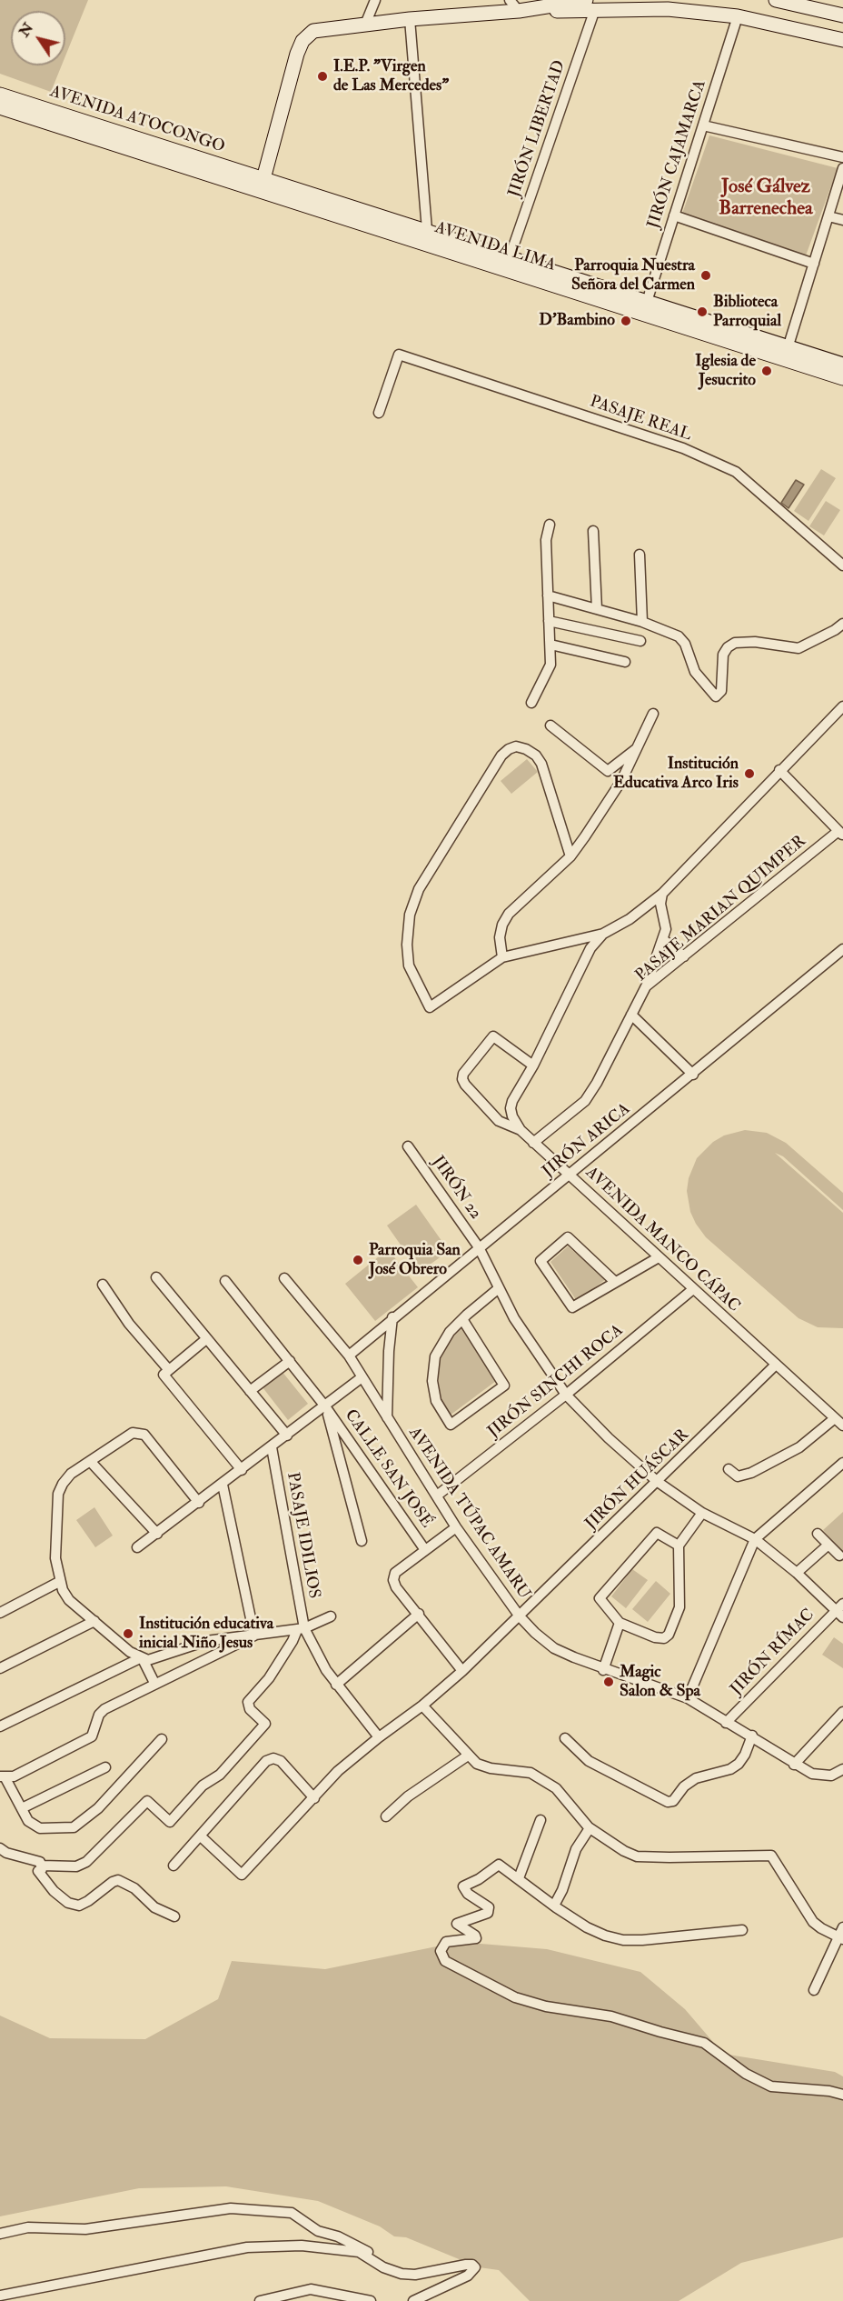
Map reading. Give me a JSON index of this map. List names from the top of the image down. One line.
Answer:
{"streets":{"main road":["AVENIDA ATOCONGO","AVENIDA LIMA"],"street":["JIRÓN LIBERTAD","JIRÓN CAJAMARCA","PASAJE REAL","PASAJE MARIAN QUIMPER","JIRÓN ARICA","JIRÓN 22","AVENIDA MANCO CÁPAC","JIRÓN SINCHI ROCA","CALLE SAN JOSÉ","JIRÓN HUÁSCAR","AVENIDA TÚPAC AMARU","PASAJE IDILIOS","JIRÓN RÍMAC"]},"crossings":[["AVENIDA ATOCONGO","AVENIDA LIMA"],["JIRÓN LIBERTAD","AVENIDA LIMA"],["JIRÓN CAJAMARCA","AVENIDA LIMA"],["PASAJE MARIAN QUIMPER","AVENIDA MANCO CÁPAC"],["JIRÓN ARICA","JIRÓN 22"],["JIRÓN ARICA","AVENIDA MANCO CÁPAC"],["JIRÓN ARICA","AVENIDA TÚPAC AMARU"],["JIRÓN 22","JIRÓN SINCHI ROCA"],["JIRÓN 22","JIRÓN HUÁSCAR"],["JIRÓN 22","JIRÓN RÍMAC"],["AVENIDA MANCO CÁPAC","JIRÓN SINCHI ROCA"],["AVENIDA MANCO CÁPAC","JIRÓN HUÁSCAR"],["JIRÓN SINCHI ROCA","AVENIDA TÚPAC AMARU"],["JIRÓN HUÁSCAR","AVENIDA TÚPAC AMARU"],["JIRÓN HUÁSCAR","PASAJE IDILIOS"],["AVENIDA TÚPAC AMARU","JIRÓN RÍMAC"]],"districts":["José Gálvez Barrenechea"],"places":["I.E.P. \"Virgen de Las Mercedes\"","Parroquia Nuestra Señora del Carmen","Biblioteca Parroquial","D'Bambino","Iglesia de Jesucrito","Institución Educativa Arco Iris","Parroquia San José Obrero","Institución educativa inicial Niño Jesus","Magic Salon & Spa"],"north":"top left"}
